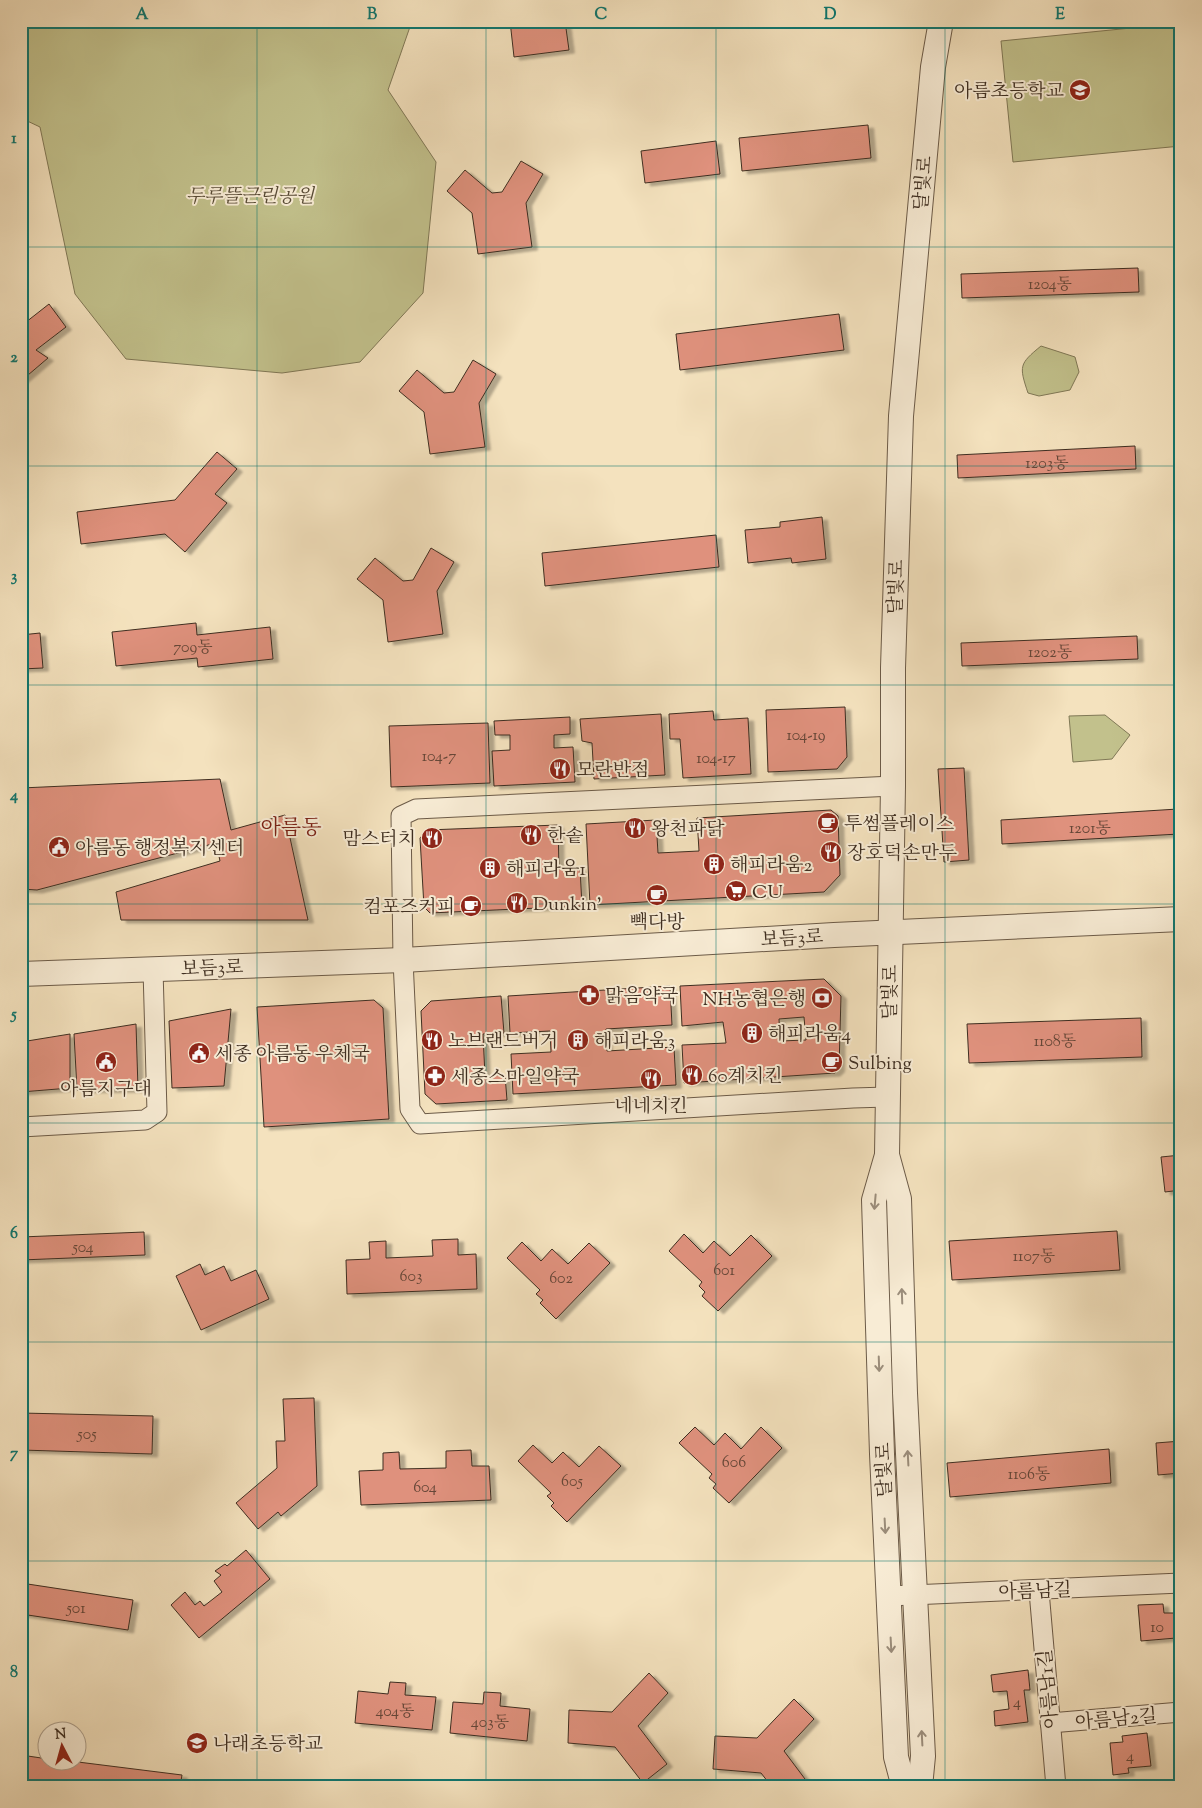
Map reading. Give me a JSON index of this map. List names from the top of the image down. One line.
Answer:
{"streets":{"street":["달빛로","보듬3로","아름남길","아름남1길","아름남2길"]},"crossings":[["달빛로","보듬3로"],["달빛로","아름남길"],["아름남길","아름남1길"],["아름남1길","아름남2길"]],"districts":["아름동"],"parks":["두루뜰근린공원"],"places":{"school or university":["아름초등학교","나래초등학교"],"restaurant":["모란반점","왕천파닭","한솥","맘스터치","장호덕손만두","Dunkin'","노브랜드버거","60계치킨","네네치킨"],"cafe":["투썸플레이스","빽다방","컴포즈커피","Sulbing"],"public building":["아름동 행정복지센터","세종 아름동 우체국","아름지구대"],"building":["해피라움2","해피라움1","해피라움4","해피라움3"],"supermarket":["CU"],"pharmacy":["맑음약국","세종스마일약국"],"bank":["NH농협은행"]},"house_numbers":["1204동","1203동","709동","1202동","104-19","104-7","104-17","1201동","1108동","504","1107동","601","603","602","505","606","1106동","605","604","501","10","4","404동","403동","4"],"north":"top","grid":{"columns":["A","B","C","D","E"],"rows":["1","2","3","4","5","6","7","8"]}}
